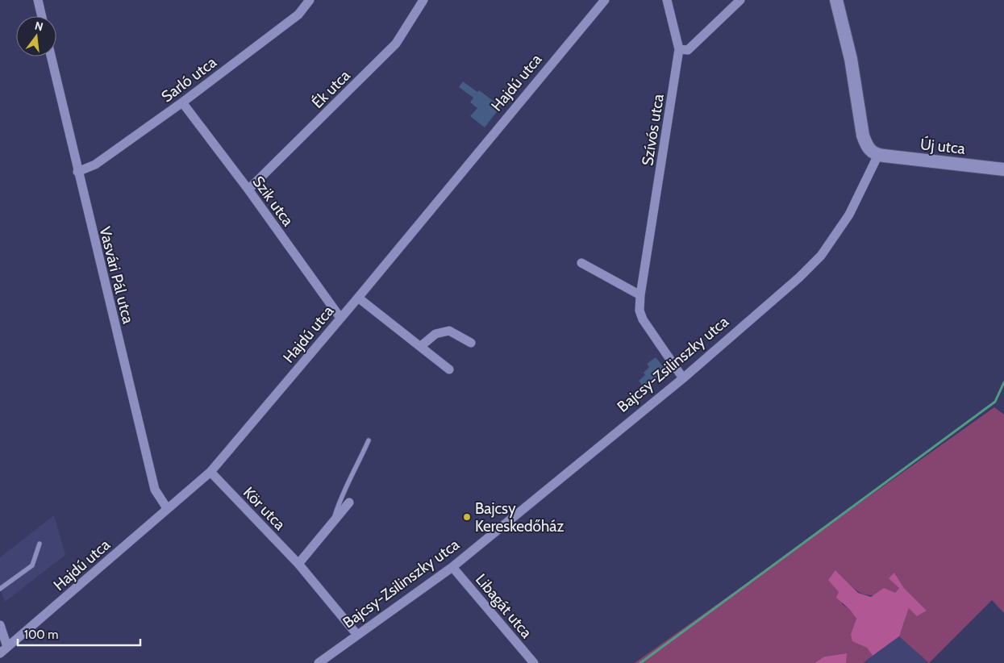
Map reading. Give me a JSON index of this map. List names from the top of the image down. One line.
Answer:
{"streets":{"main road":["Új utca"],"street":["Sarló utca","Hajdú utca","Ék utca","Szívós utca","Szik utca","Vasvári Pál utca","Bajcsy-Zsilinszky utca","Kör utca","Libagát utca"]},"crossings":[["Sarló utca","Szik utca"],["Sarló utca","Vasvári Pál utca"],["Hajdú utca","Szik utca"],["Hajdú utca","Vasvári Pál utca"],["Hajdú utca","Kör utca"],["Ék utca","Szik utca"],["Szívós utca","Bajcsy-Zsilinszky utca"],["Új utca","Bajcsy-Zsilinszky utca"],["Bajcsy-Zsilinszky utca","Kör utca"],["Bajcsy-Zsilinszky utca","Libagát utca"]],"places":["Bajcsy Kereskedőház"],"scale_bar":"100 m","north":"top"}
